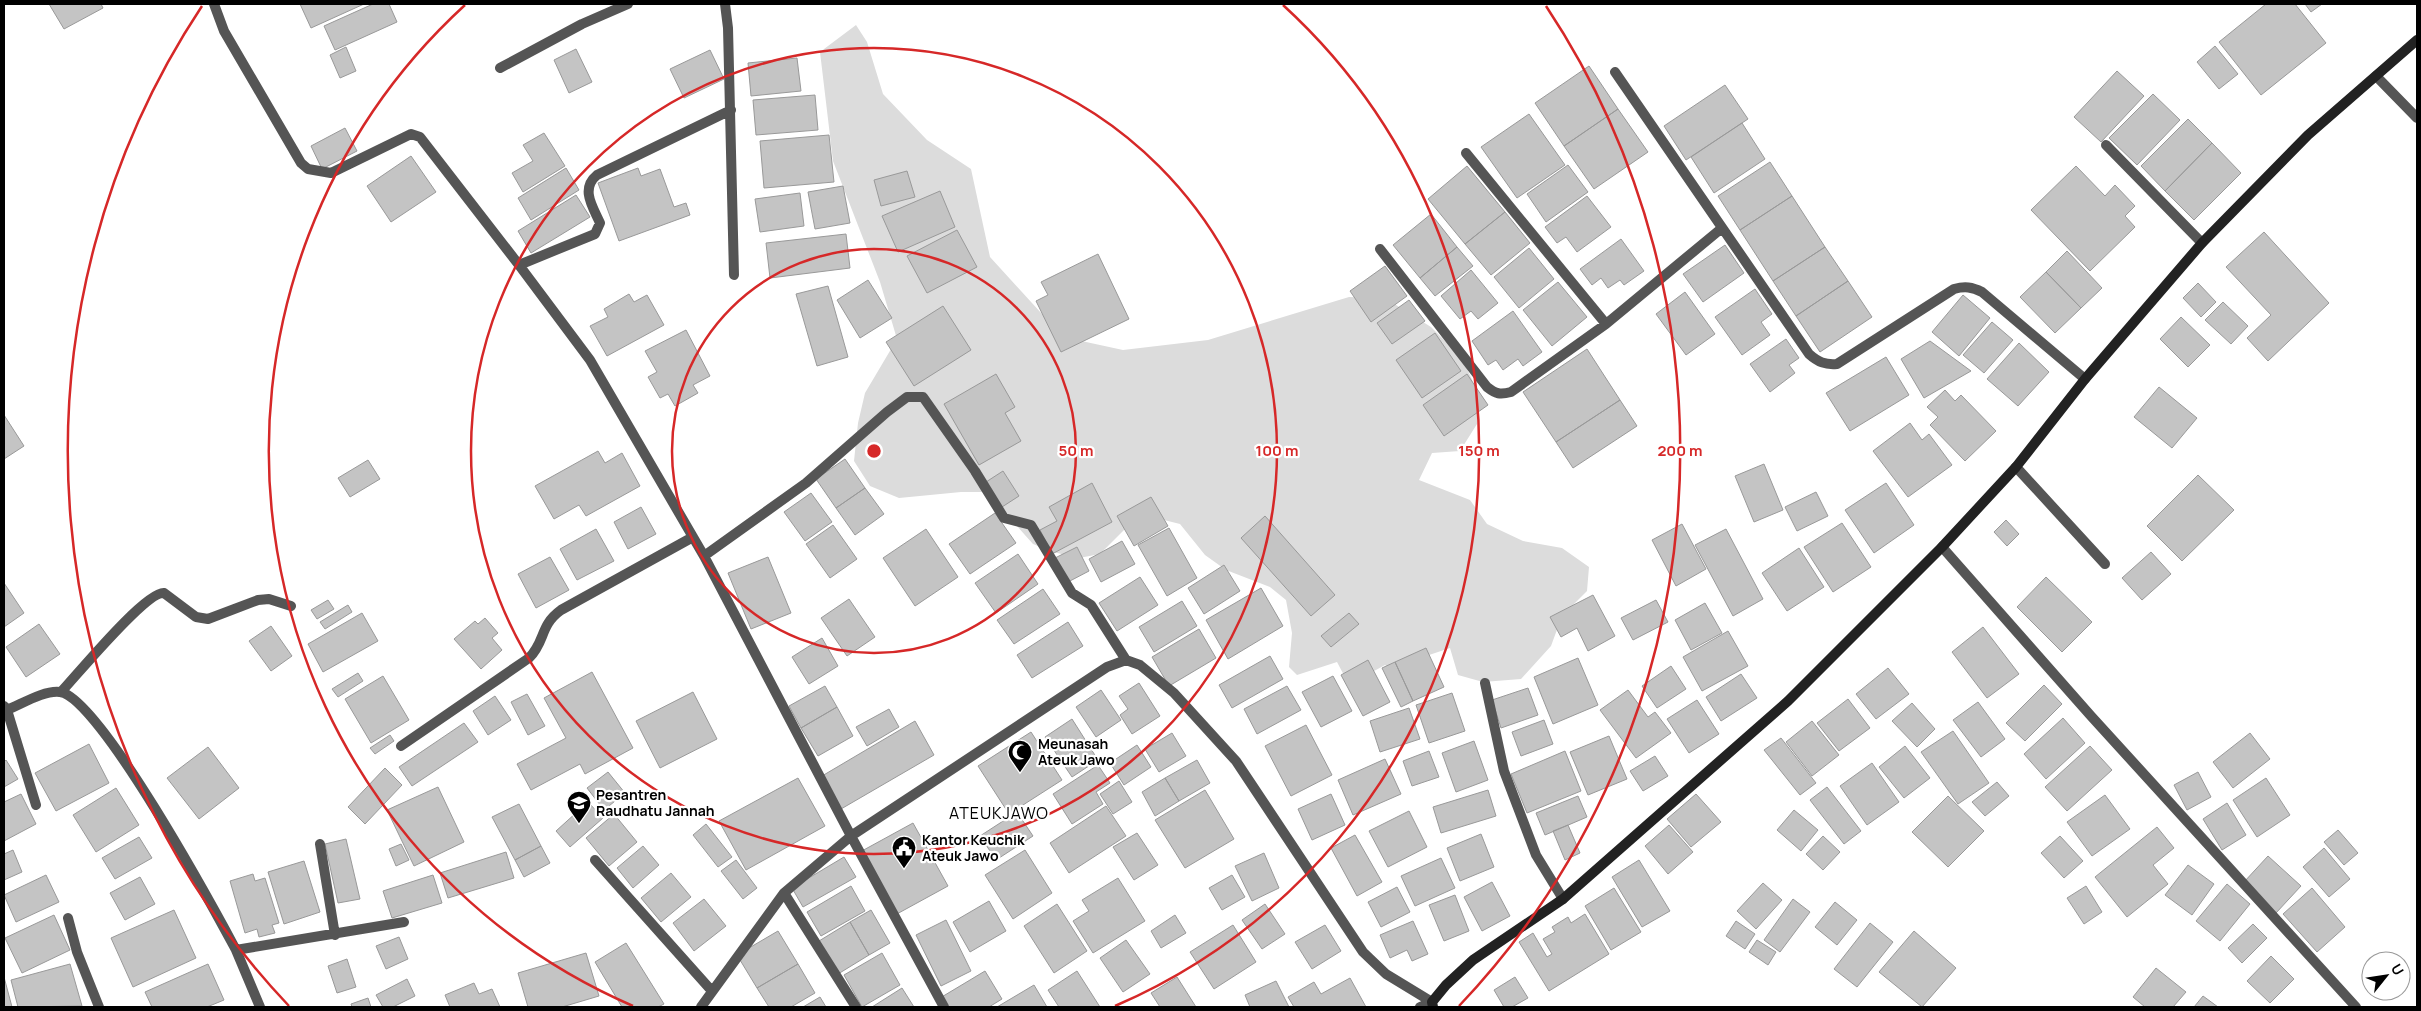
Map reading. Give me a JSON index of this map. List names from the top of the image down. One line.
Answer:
{"districts":["ATEUKJAWO"],"places":{"mosque":["Meunasah Ateuk Jawo"],"school or university":["Pesantren Raudhatu Jannah"],"public building":["Kantor Keuchik Ateuk Jawo"]},"north":"top right","rings":["50 m","100 m","150 m","200 m"]}
